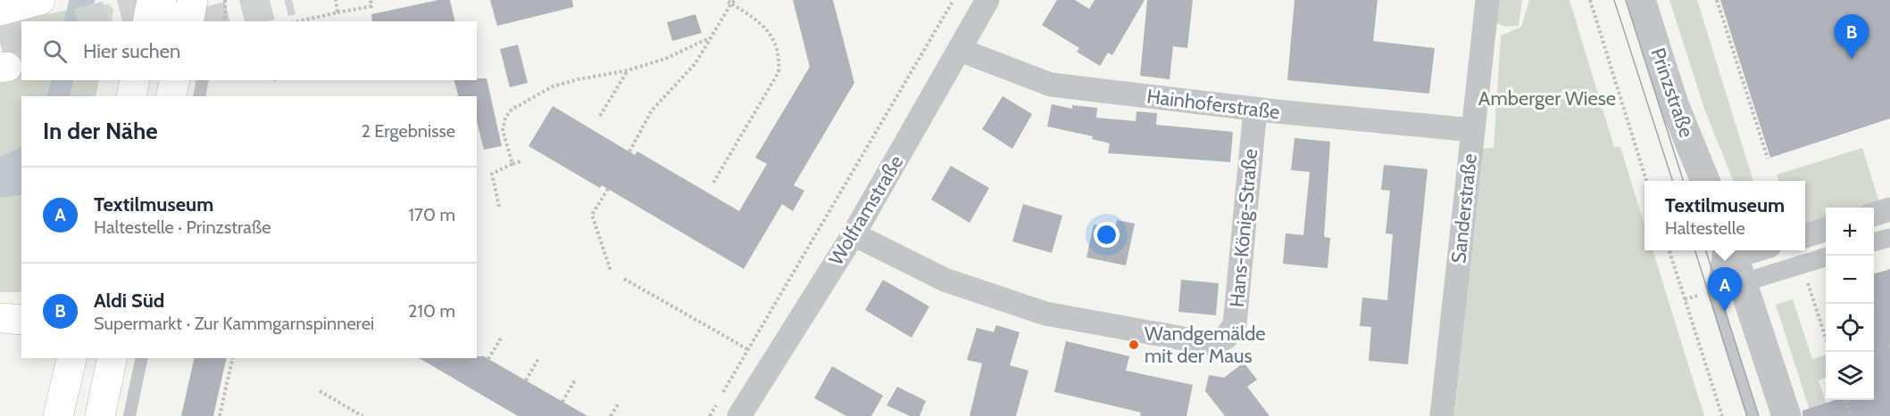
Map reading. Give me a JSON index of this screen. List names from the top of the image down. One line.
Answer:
{"streets":{"street":["Prinzstraße","Hainhoferstraße","Sanderstraße","Wolframstraße","Hans-König-Straße"]},"crossings":[["Hainhoferstraße","Sanderstraße"],["Hainhoferstraße","Wolframstraße"],["Hainhoferstraße","Hans-König-Straße"],["Wolframstraße","Hans-König-Straße"]],"parks":["Amberger Wiese"],"places":["Wandgemälde mit der Maus"],"page":{"pins":["B","A"],"search":"Hier suchen","heading":["In der Nähe","2 Ergebnisse"],"list":[{"mark":"A","name":"Textilmuseum","note":"Haltestelle · Prinzstraße","value":"170 m"},{"mark":"B","name":"Aldi Süd","note":"Supermarkt · Zur Kammgarnspinnerei","value":"210 m"}],"popup":["Textilmuseum","Haltestelle"],"map_buttons":["+","−"]}}
